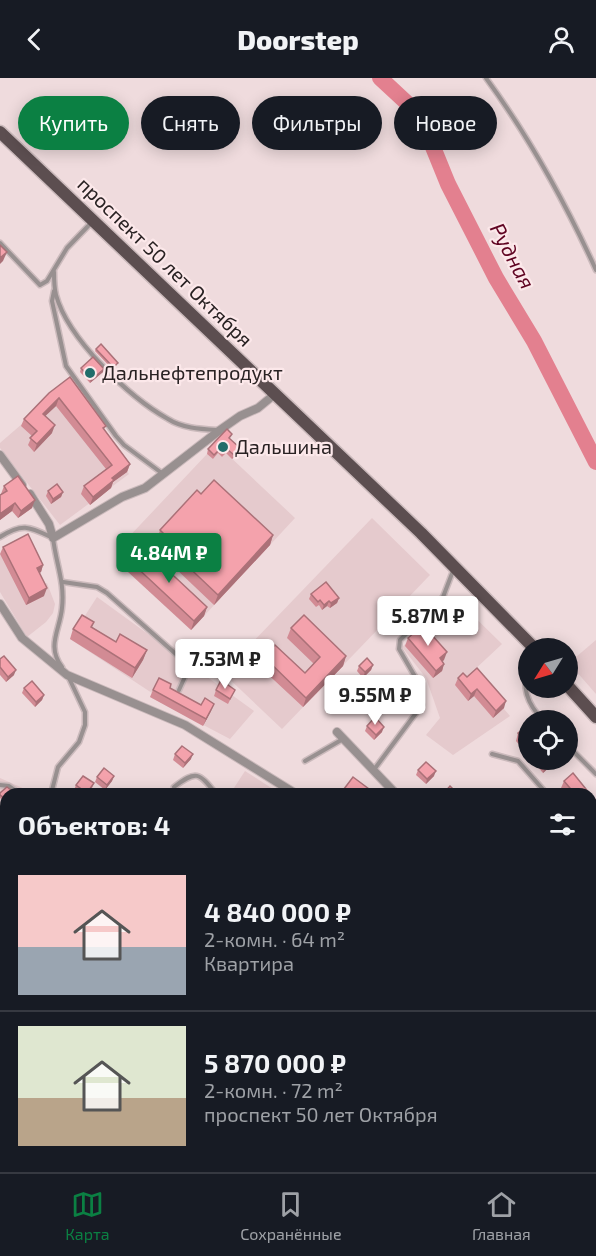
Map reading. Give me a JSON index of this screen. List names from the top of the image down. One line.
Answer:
{"streets":{"main road":["проспект 50 лет Октября"]},"water":["Рудная"],"places":["Дальнефтепродукт","Дальшина"],"north":"bottom left","page":{"header":"Doorstep","chip":["Купить","Снять","Фильтры","Новое"],"price":["4.84M ₽","5.87M ₽","7.53M ₽","9.55M ₽"],"heading":"Объектов: 4","list":[{"name":"4 840 000 ₽","note":"2-комн. · 64 m² · Квартира"},{"name":"5 870 000 ₽","note":"2-комн. · 72 m² · проспект 50 лет Октября"}],"tabs":["Карта","Сохранённые","Главная"]}}
